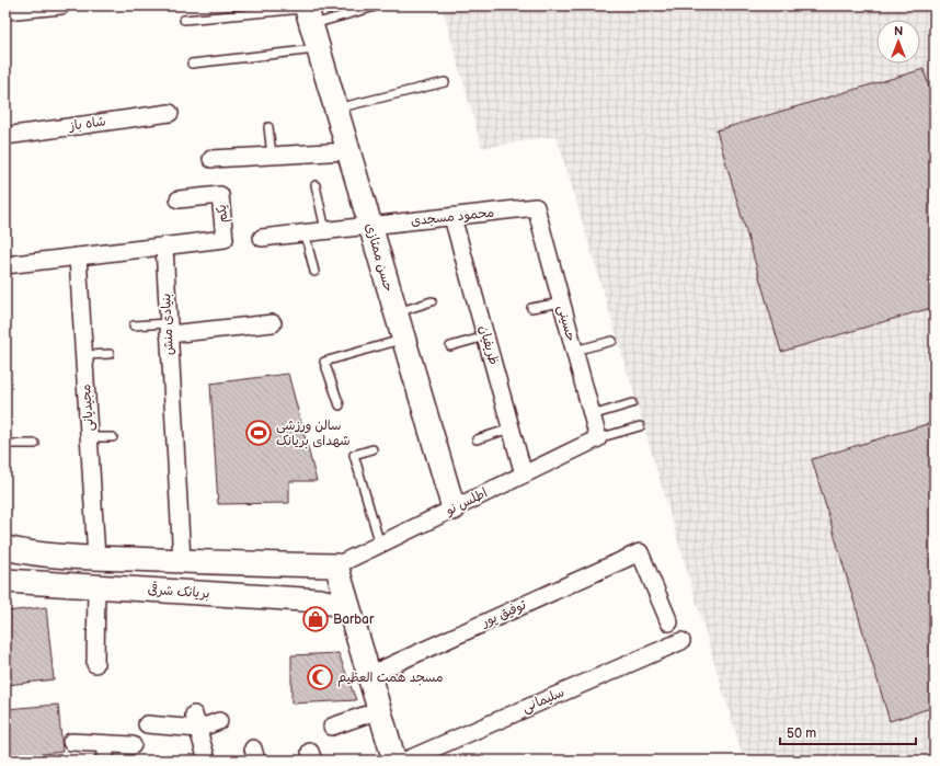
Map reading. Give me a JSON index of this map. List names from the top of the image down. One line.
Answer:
{"streets":{"street":["شاه باز","یکم","محمود مسجدی","حسن ممتازی","حسینی","بنیادی منش","ظریفیان","مجیدیانی","اطلس نو","بریانک شرقی","توفیق پور","سلیمانی"]},"crossings":[["یکم","بنیادی منش"],["محمود مسجدی","حسن ممتازی"],["محمود مسجدی","حسینی"],["محمود مسجدی","ظریفیان"],["حسن ممتازی","اطلس نو"],["حسینی","اطلس نو"],["ظریفیان","اطلس نو"]],"places":{"sports":["سالن ورزشی شهدای بریانک"],"shop":["Barbar"],"mosque":["مسجد همت العظیم"]},"scale_bar":"50 m","north":"top"}
